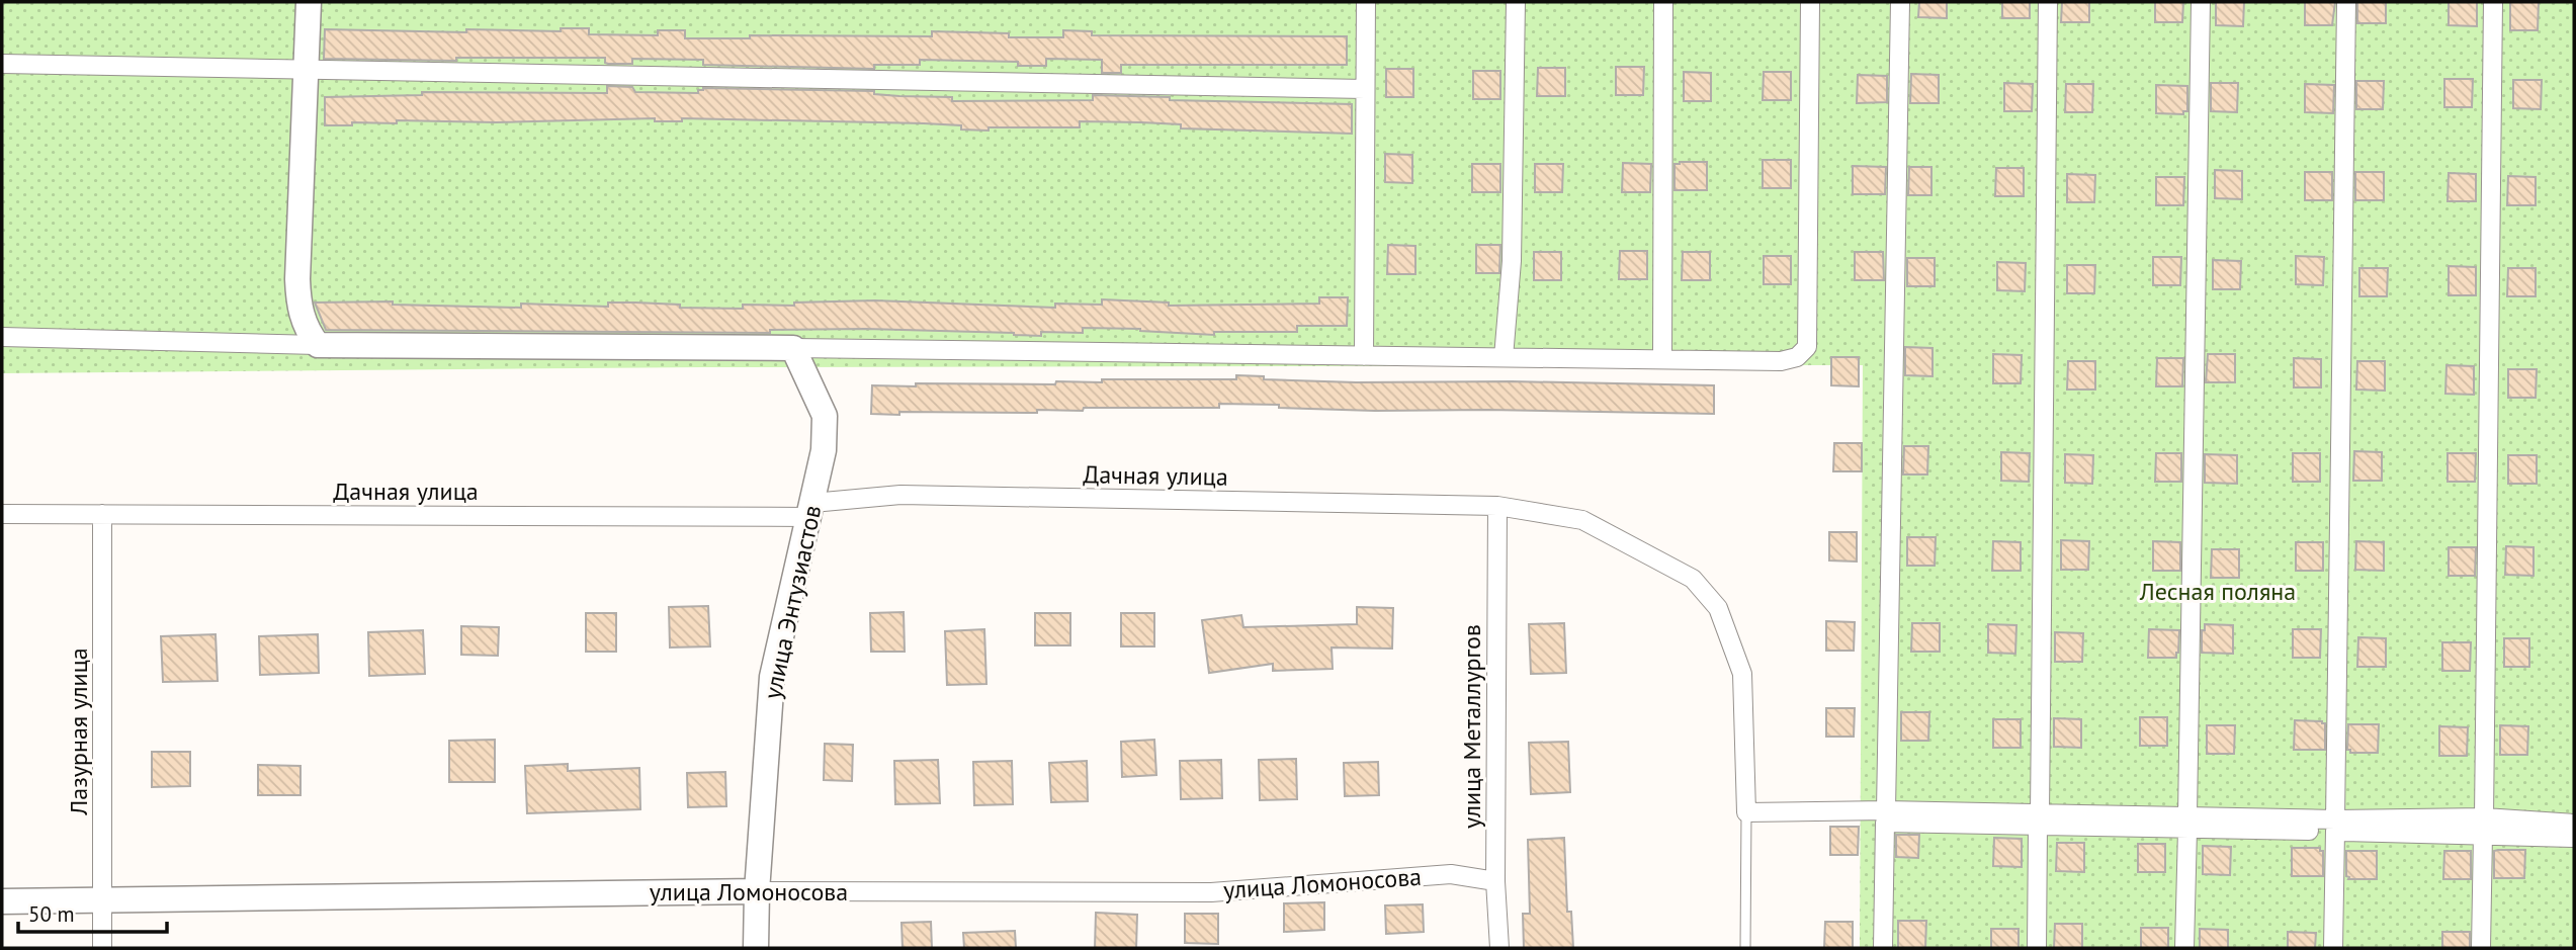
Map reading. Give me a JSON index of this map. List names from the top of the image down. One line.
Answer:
{"streets":{"street":["Дачная улица","улица Энтузиастов","улица Металлургов","Лазурная улица","улица Ломоносова"]},"crossings":[["Дачная улица","улица Энтузиастов"],["Дачная улица","улица Металлургов"],["Дачная улица","Лазурная улица"],["улица Энтузиастов","улица Ломоносова"],["улица Металлургов","улица Ломоносова"],["Лазурная улица","улица Ломоносова"]],"parks":["Лесная поляна"],"scale_bar":"50 m"}
